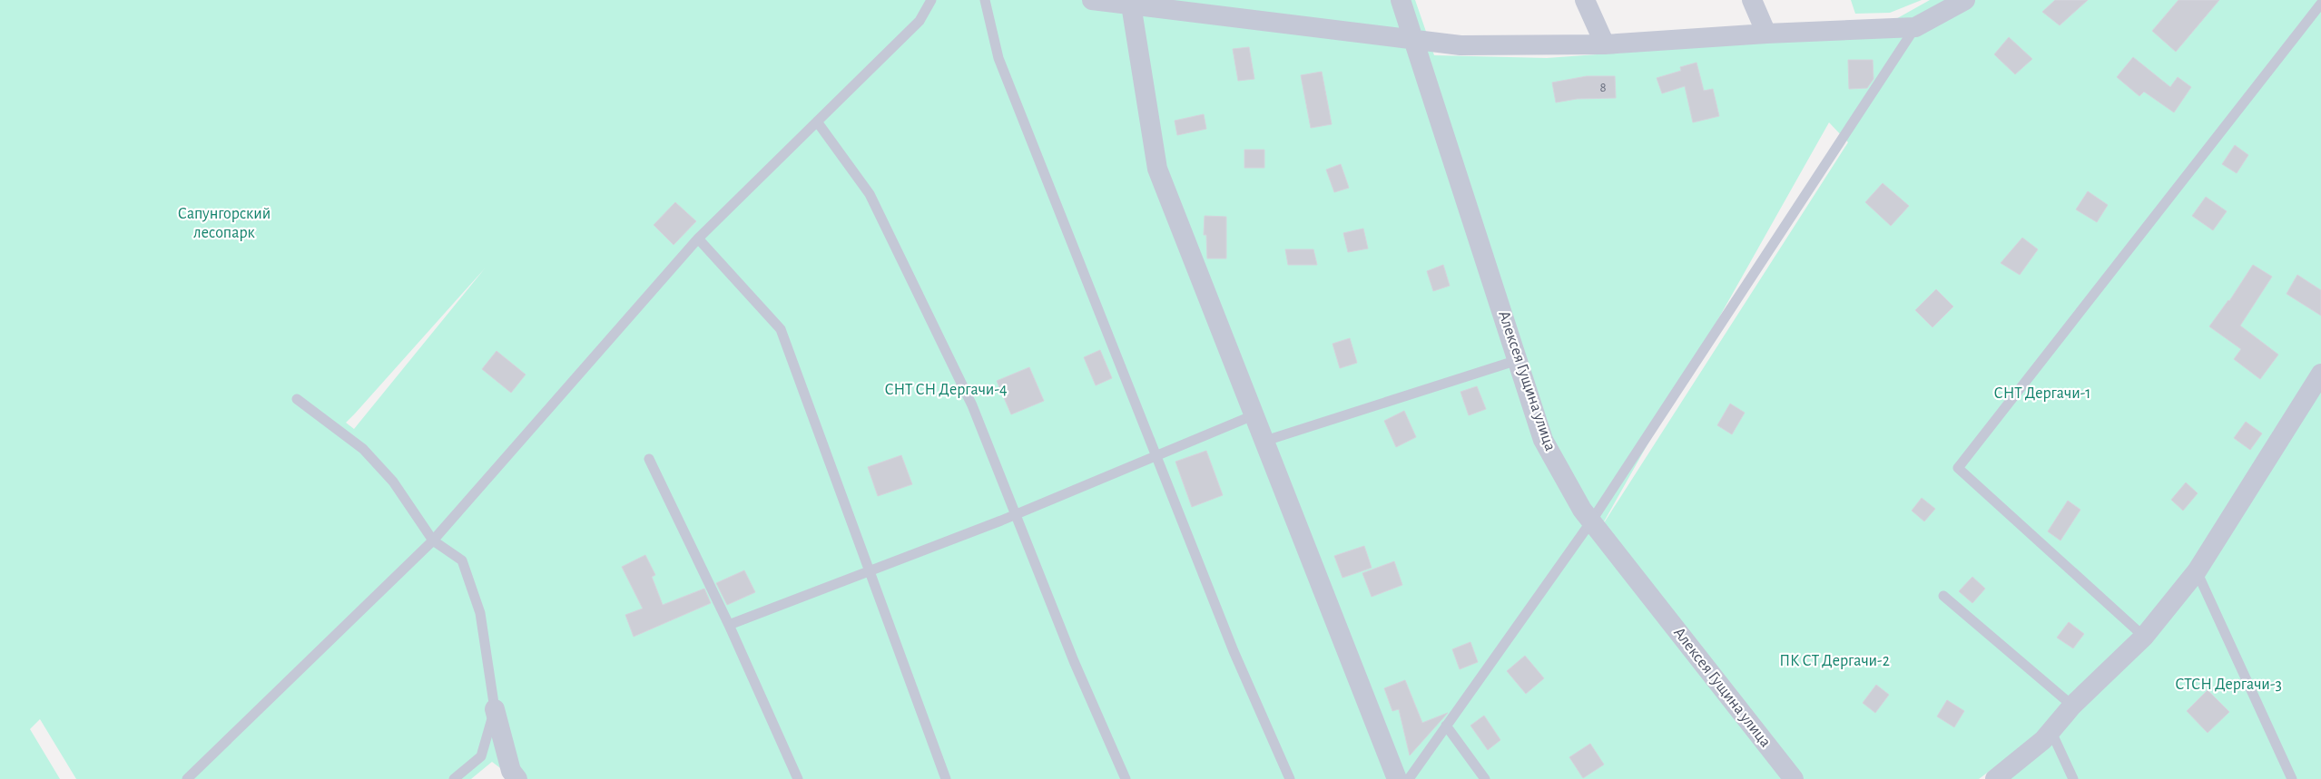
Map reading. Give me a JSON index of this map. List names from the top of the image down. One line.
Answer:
{"streets":{"street":["Алексея Гущина улица"]},"parks":["Сапунгорский лесопарк","СНТ СН Дергачи-4","СНТ Дергачи-1","ПК СТ Дергачи-2","СТСН Дергачи-3"],"house_numbers":["8"]}
